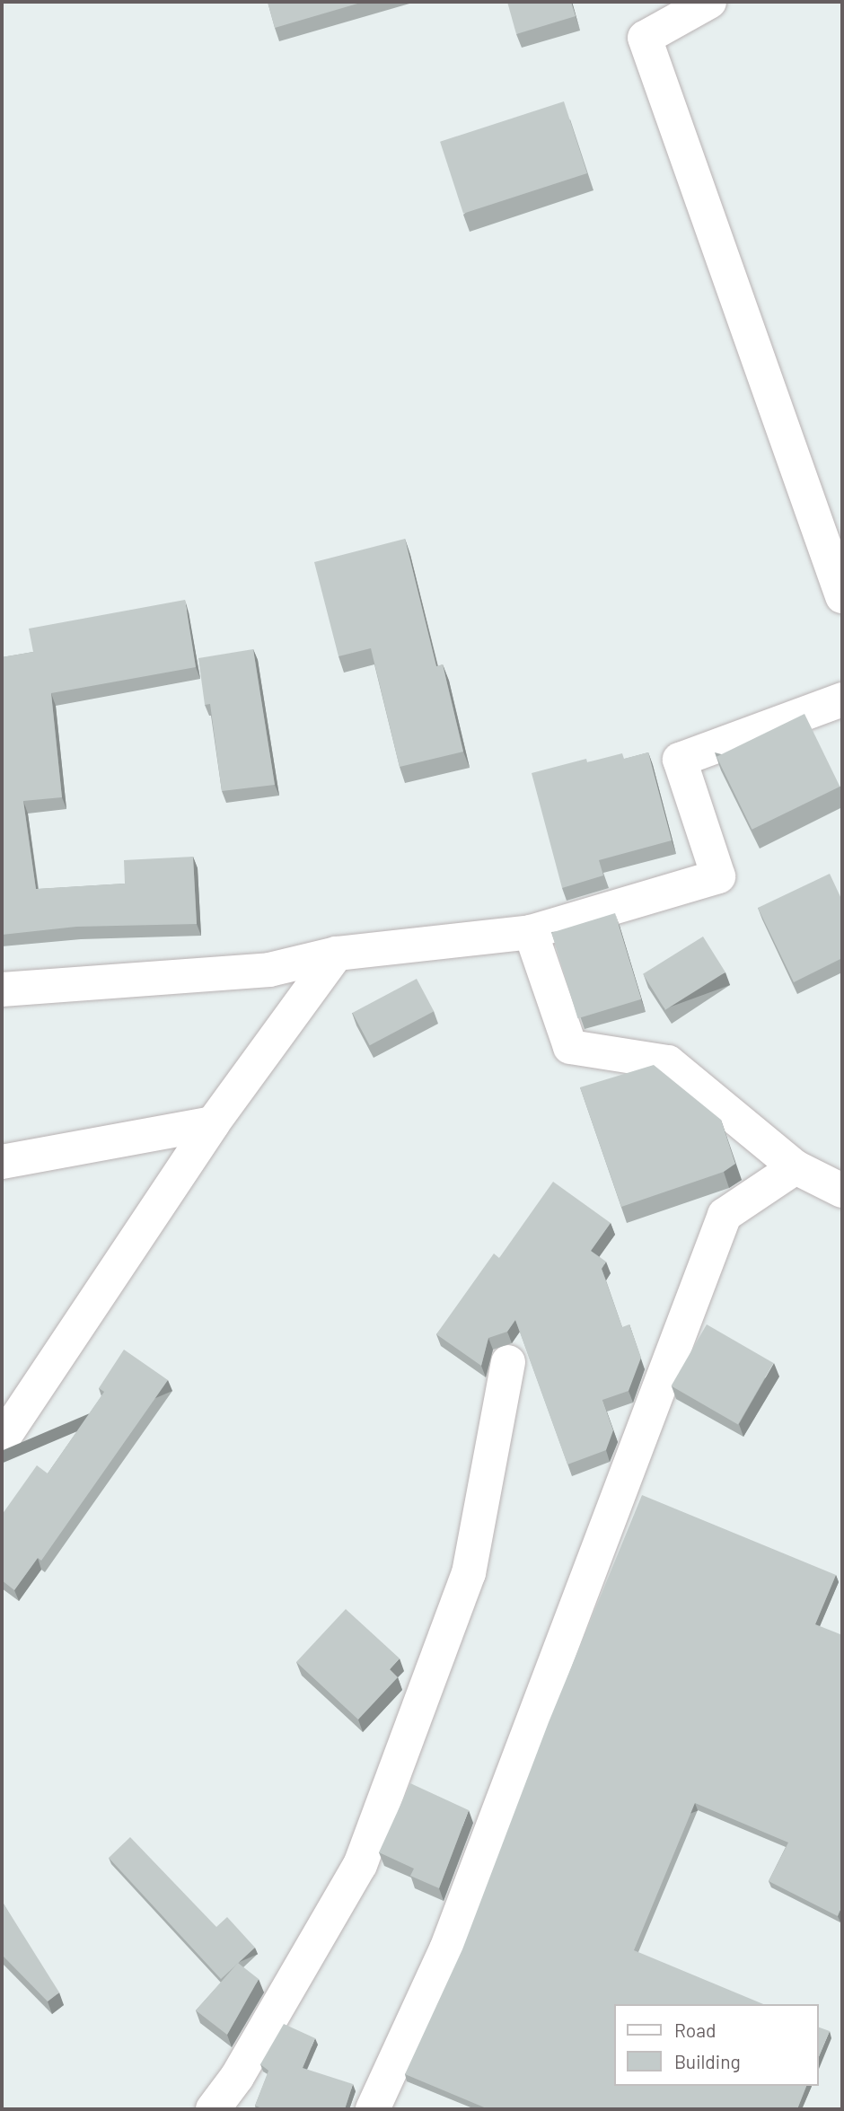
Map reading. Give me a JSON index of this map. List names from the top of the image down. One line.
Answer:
{"legend":["Road","Building"]}
